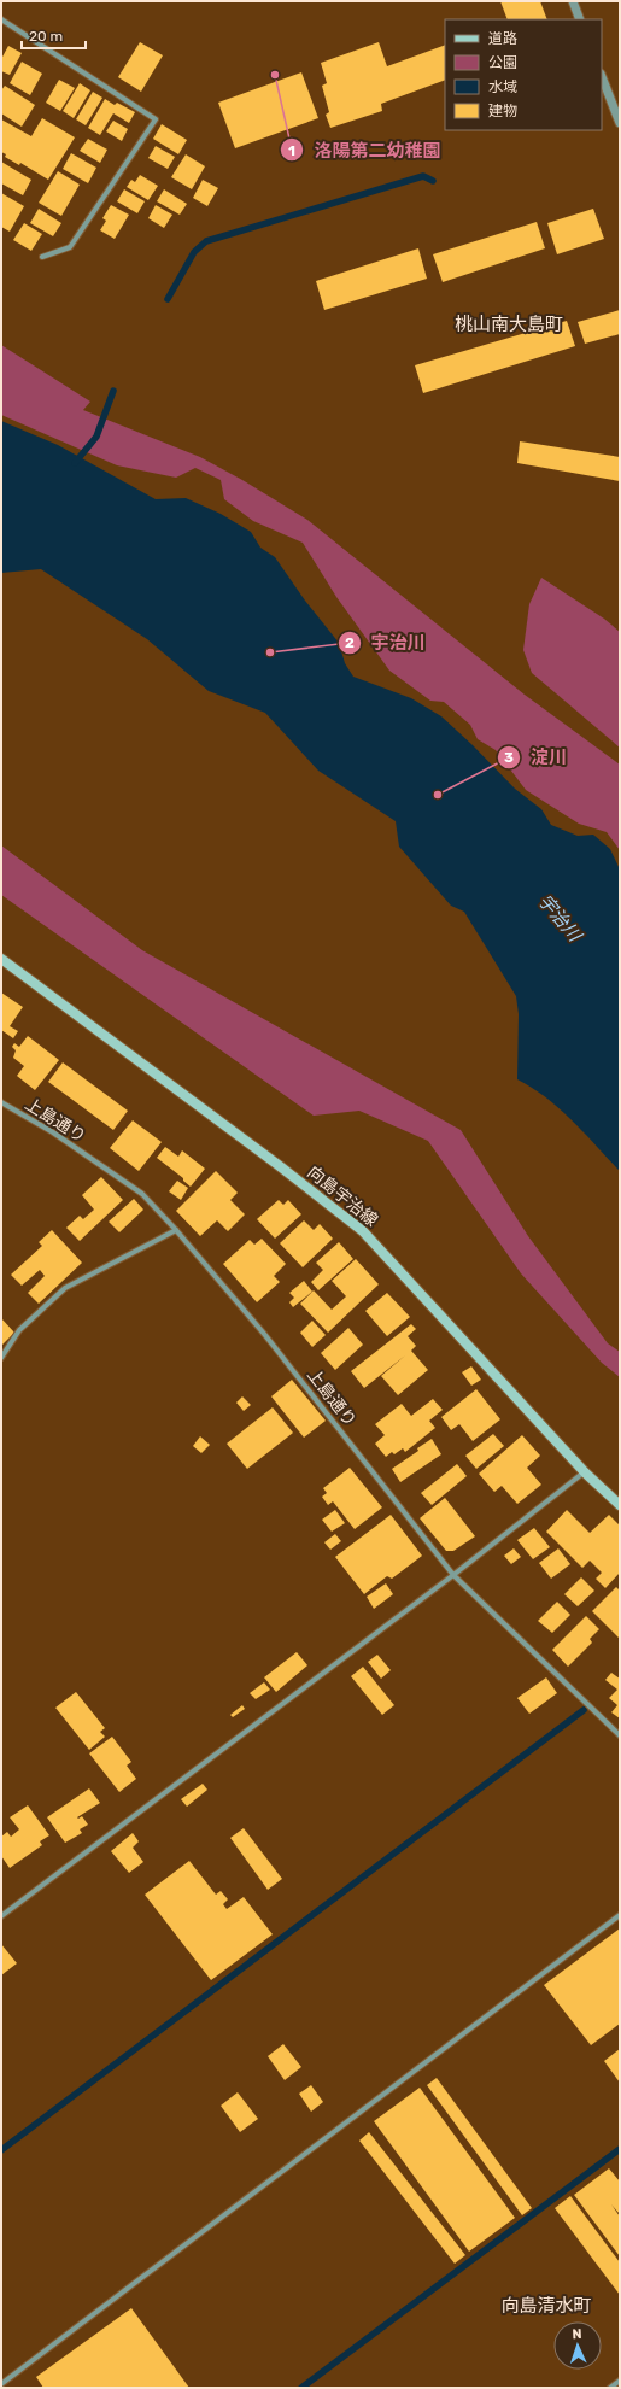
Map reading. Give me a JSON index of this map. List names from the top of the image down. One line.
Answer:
{"streets":{"main road":["向島宇治線"],"street":["上島通り"]},"districts":["桃山南大島町","向島清水町"],"water":["宇治川"],"places":["洛陽第二幼稚園","宇治川","淀川"],"legend":["道路","公園","水域","建物"],"scale_bar":"20 m","north":"top"}
